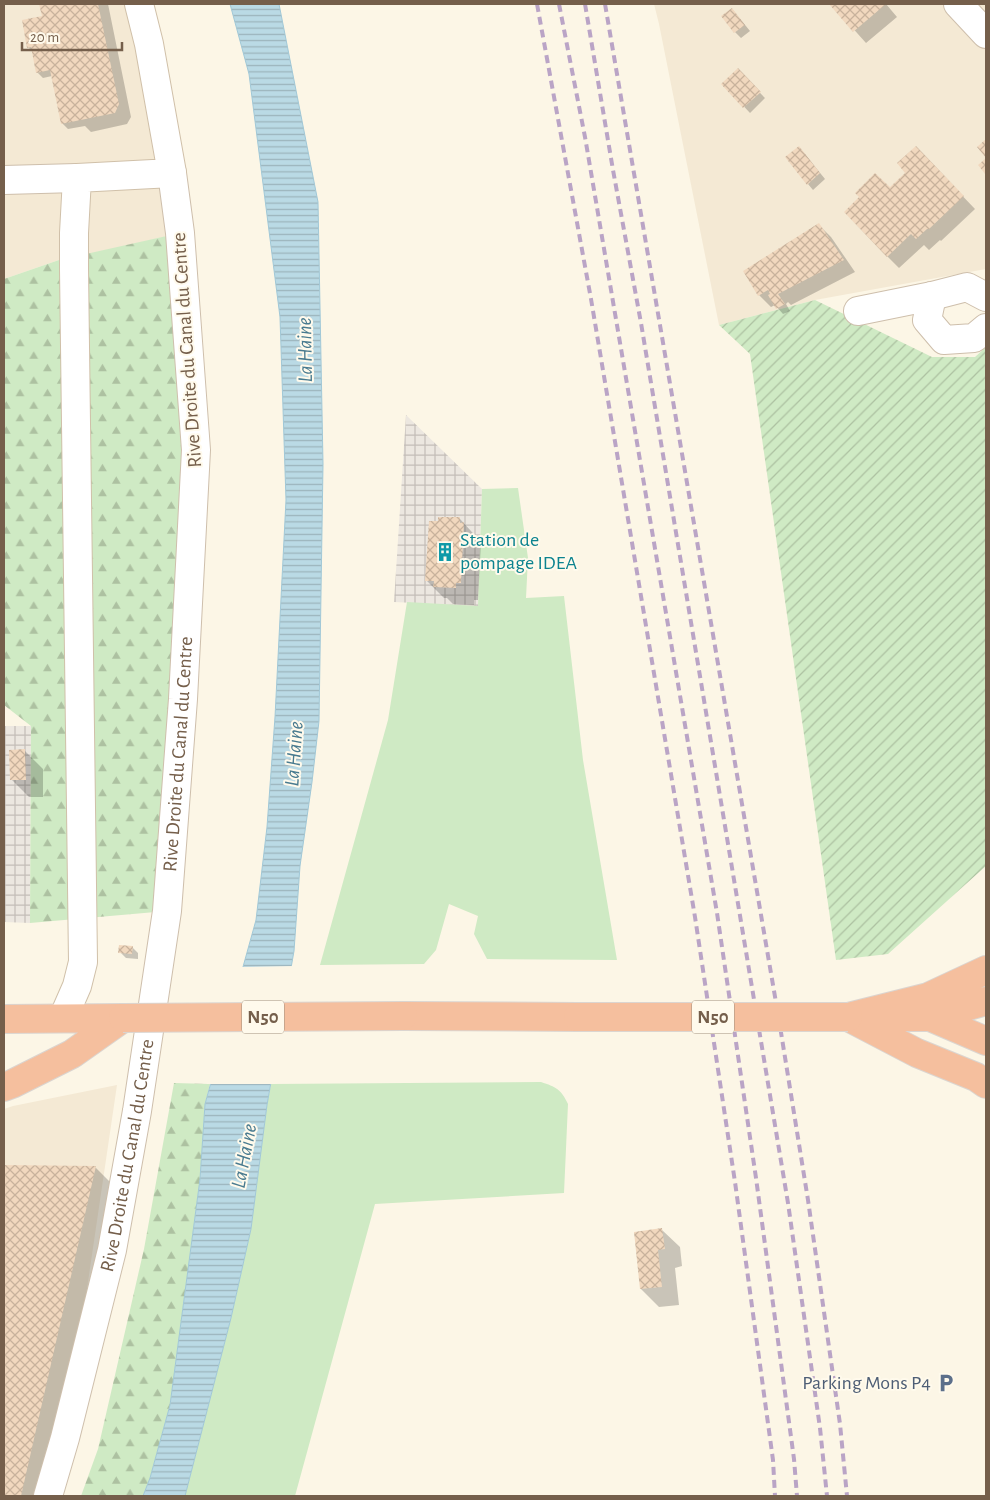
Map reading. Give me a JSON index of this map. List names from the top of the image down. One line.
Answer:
{"streets":{"highway":["N50"],"street":["Rive Droite du Canal du Centre"]},"water":["La Haine"],"places":{"building":["Station de pompage IDEA"],"parking":["Parking Mons P4"]},"scale_bar":"20 m"}
